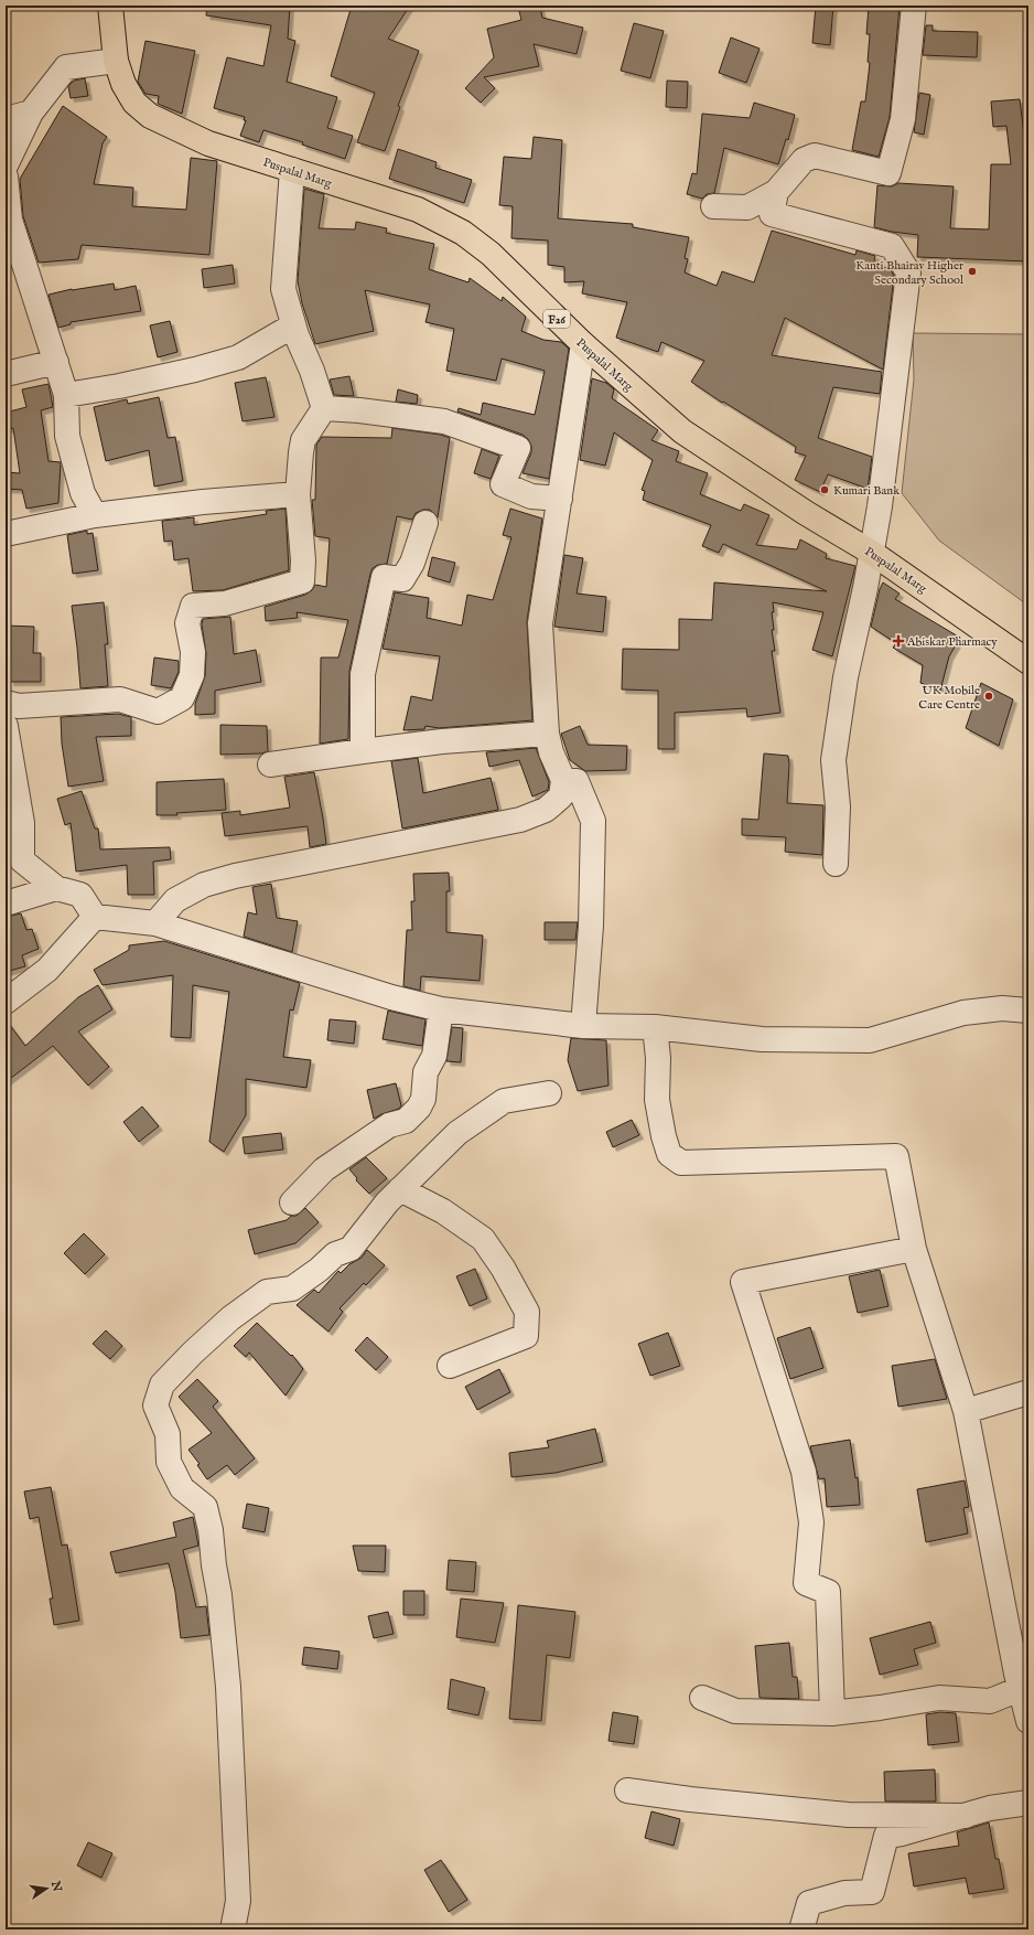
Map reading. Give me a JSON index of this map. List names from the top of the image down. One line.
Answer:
{"streets":{"main road":["Puspalal Marg","F26"]},"places":{"other":["Kanti Bhairav Higher Secondary School","Kumari Bank","UK Mobile Care Centre"],"health":["Abiskar Pharmacy"]},"north":"right"}
